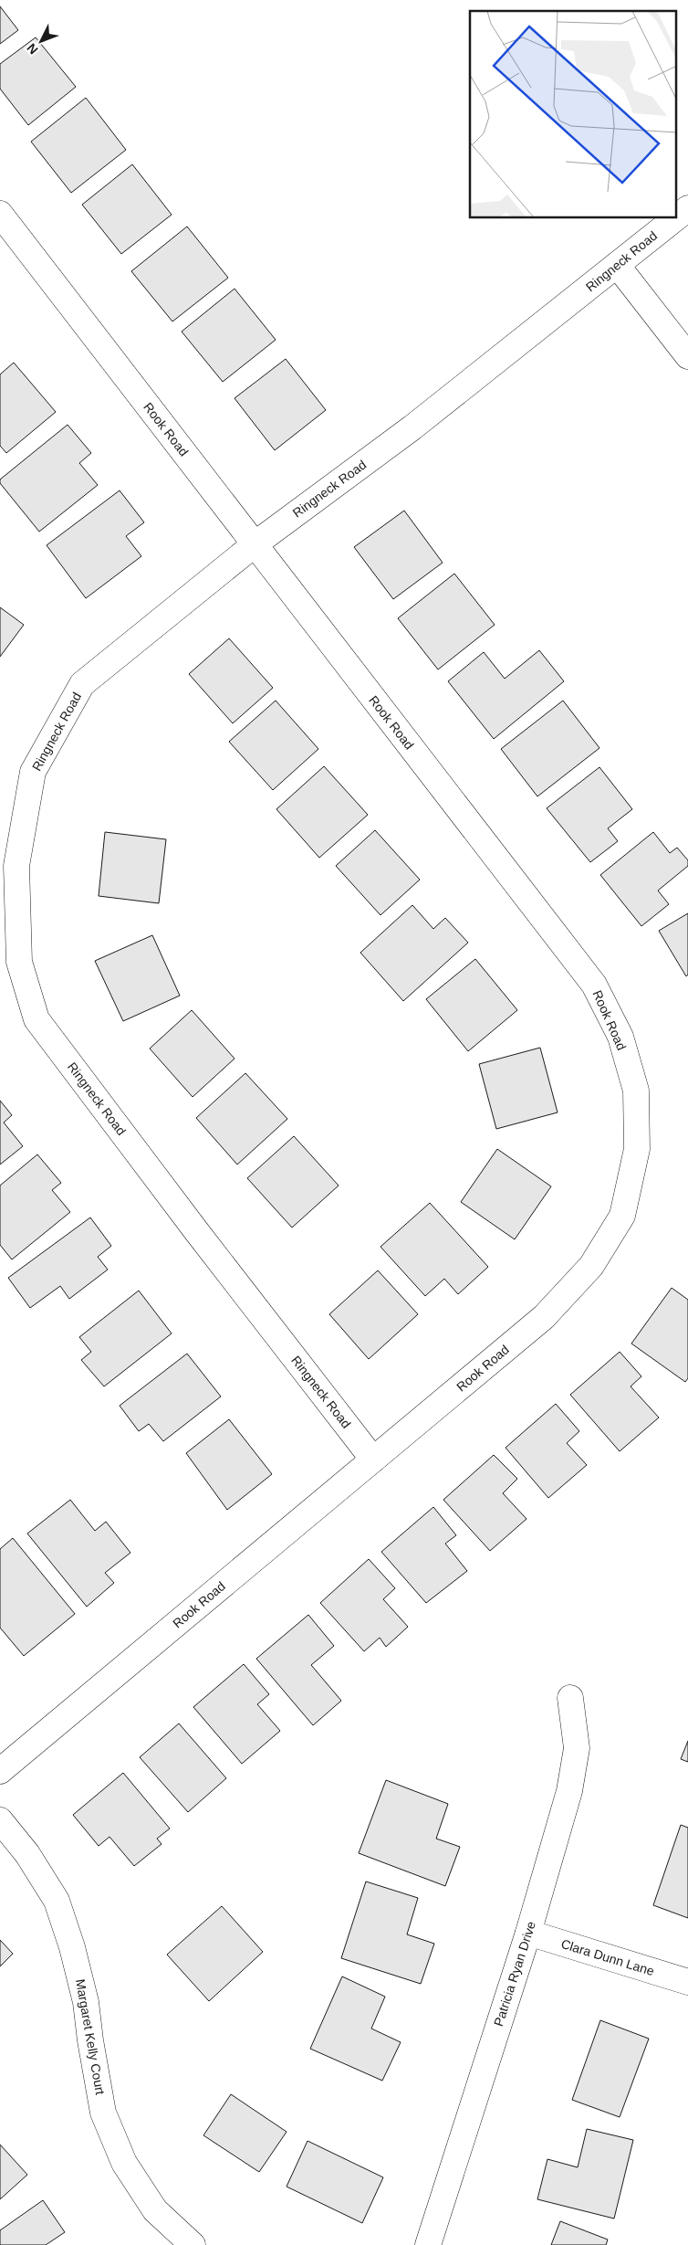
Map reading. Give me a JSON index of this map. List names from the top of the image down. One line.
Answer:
{"streets":{"street":["Ringneck Road","Rook Road","Clara Dunn Lane","Patricia Ryan Drive","Margaret Kelly Court"]},"crossings":[["Ringneck Road","Rook Road"],["Clara Dunn Lane","Patricia Ryan Drive"]],"north":"bottom left"}
